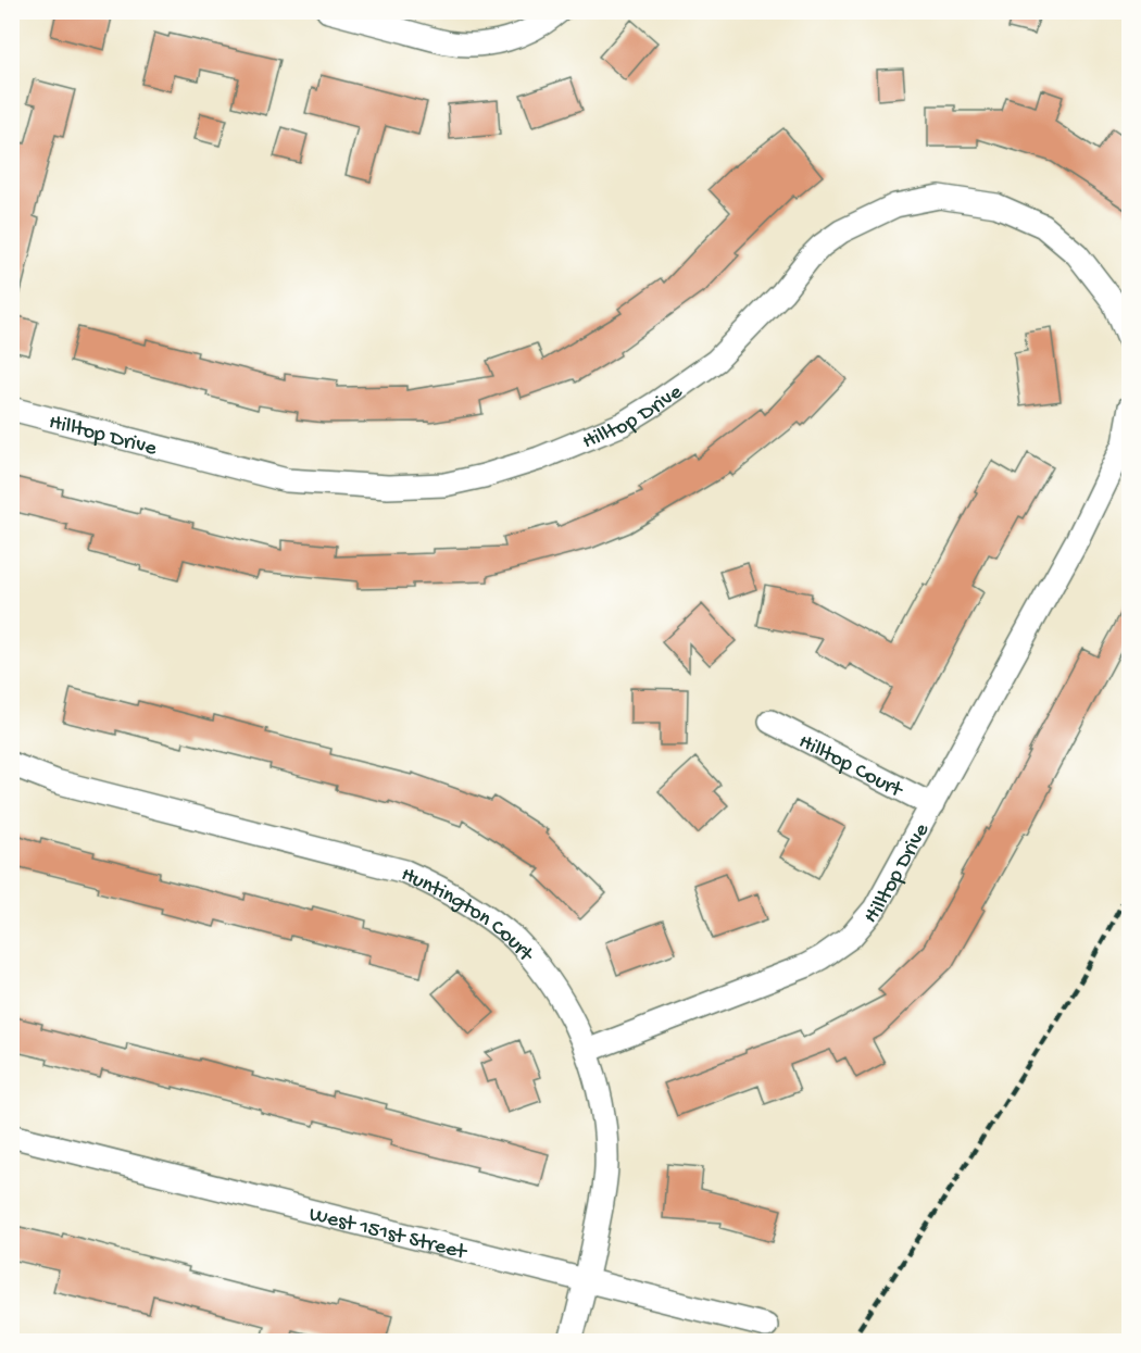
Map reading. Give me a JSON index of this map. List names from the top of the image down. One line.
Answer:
{"streets":{"street":["Hilltop Drive","Hilltop Court","Huntington Court","West 151st Street"]},"crossings":[["Hilltop Drive","Hilltop Court"],["Hilltop Drive","Huntington Court"],["Huntington Court","West 151st Street"]]}
